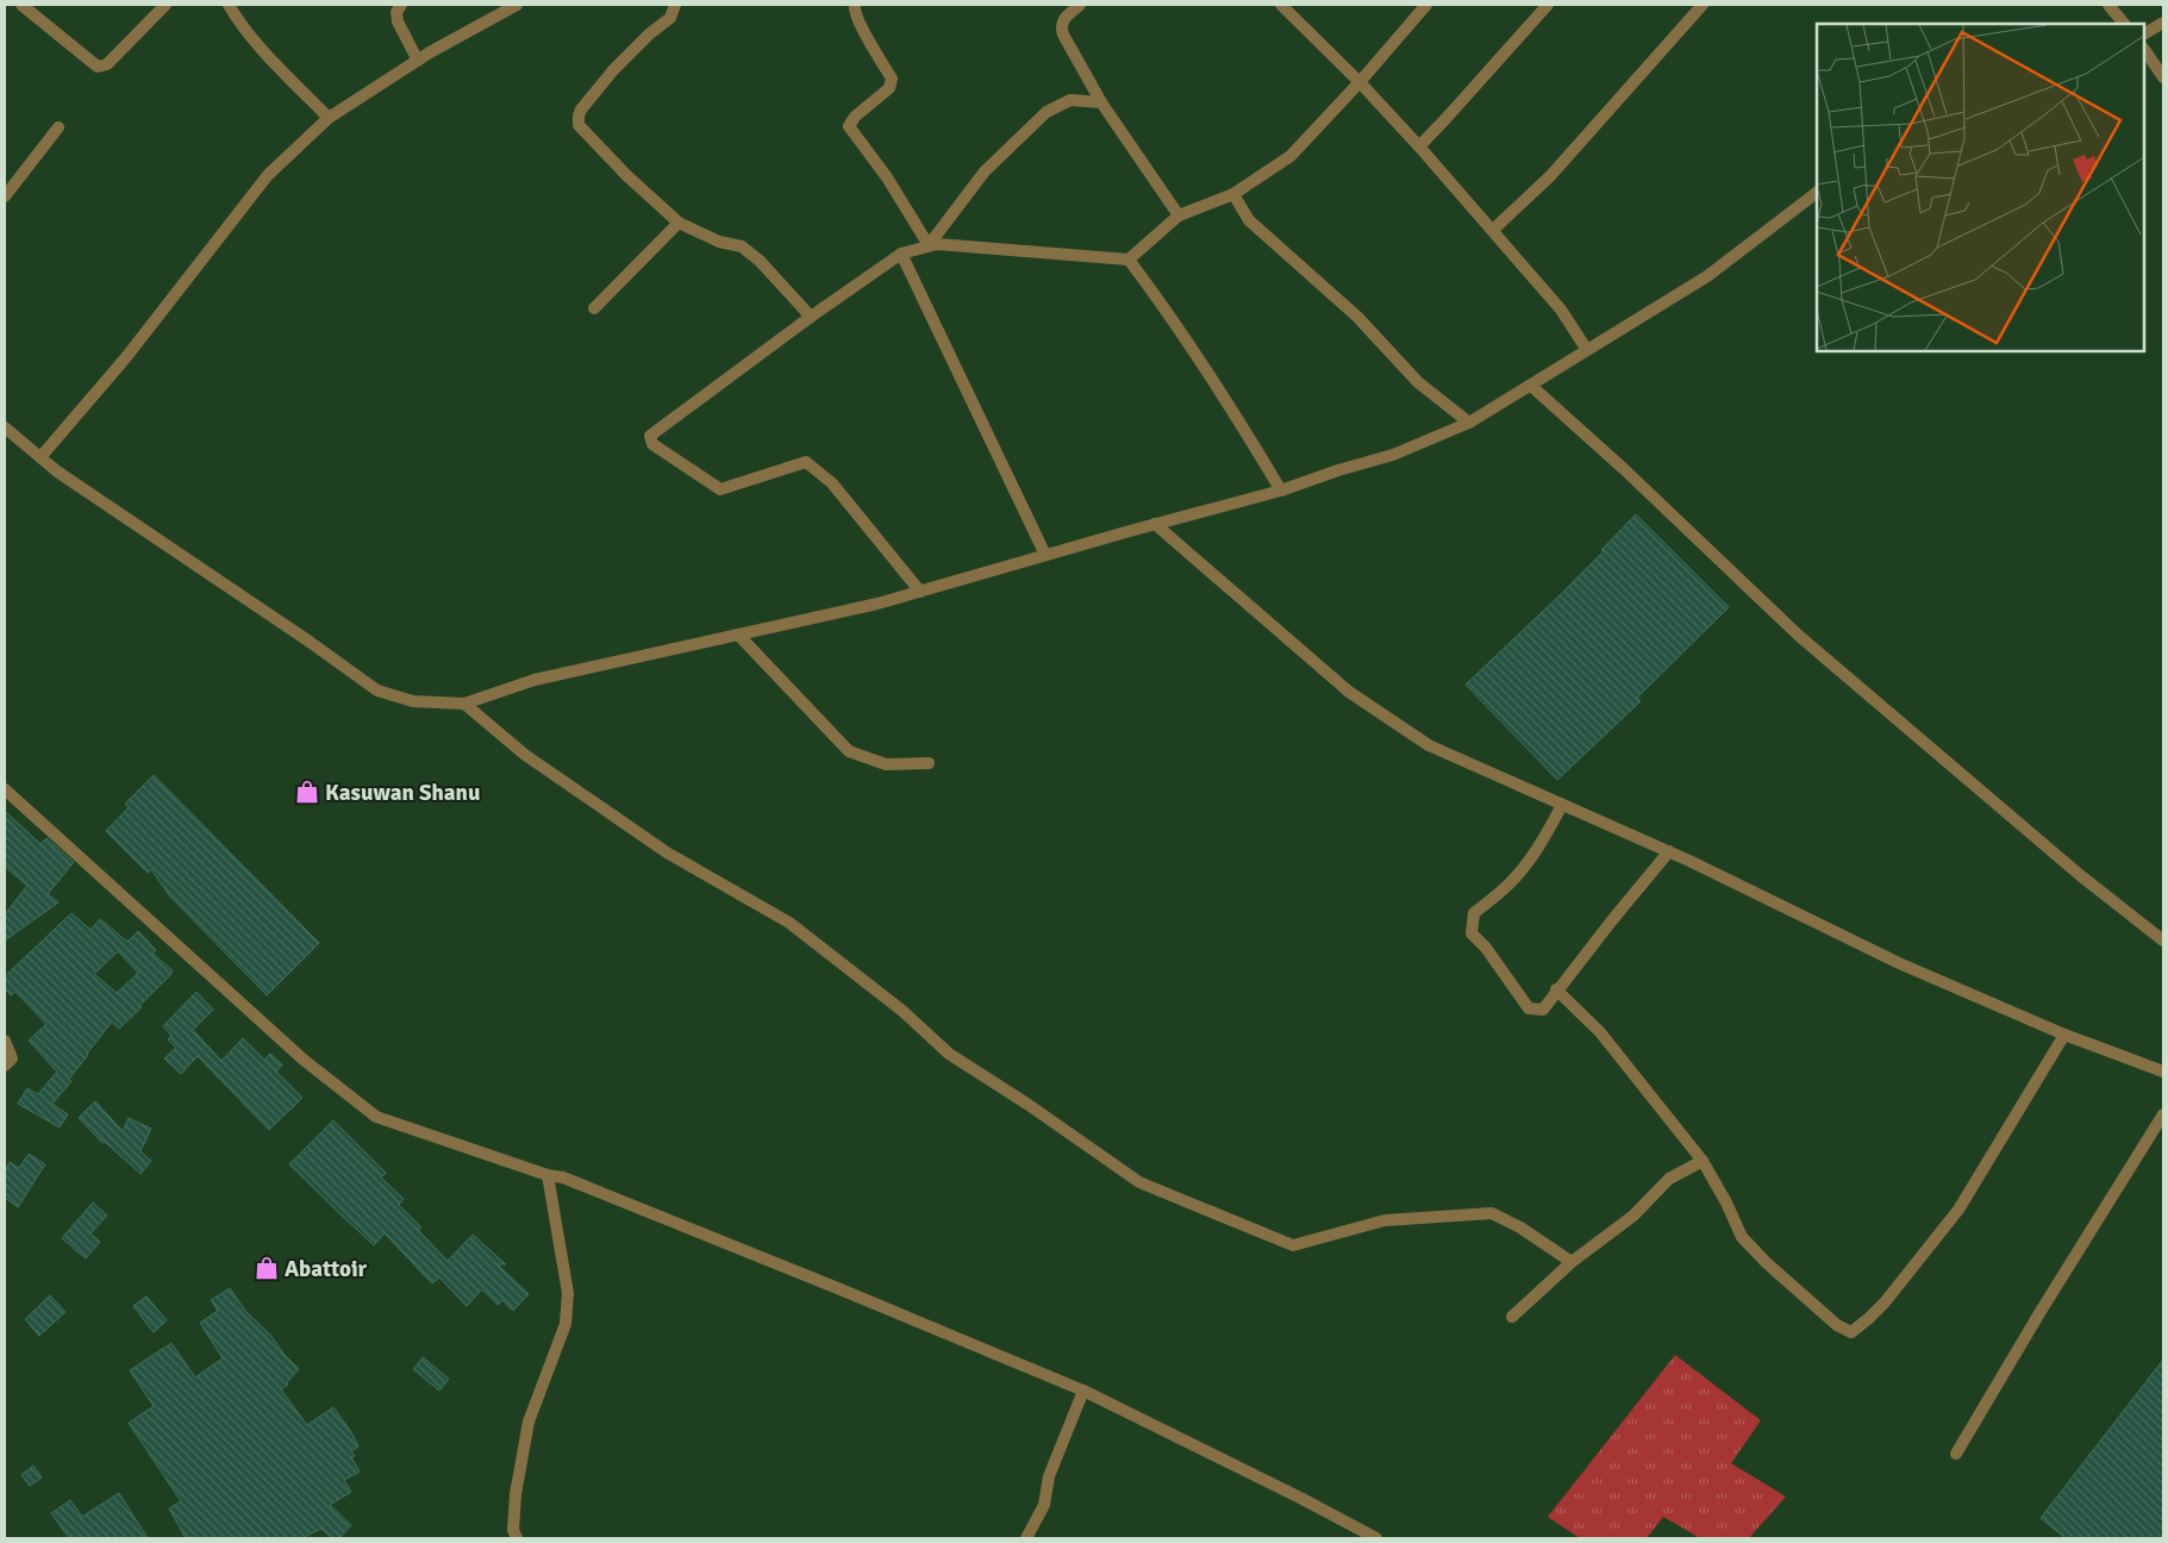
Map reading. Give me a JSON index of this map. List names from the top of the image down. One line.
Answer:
{"places":{"shop":["Kasuwan Shanu","Abattoir"]}}
